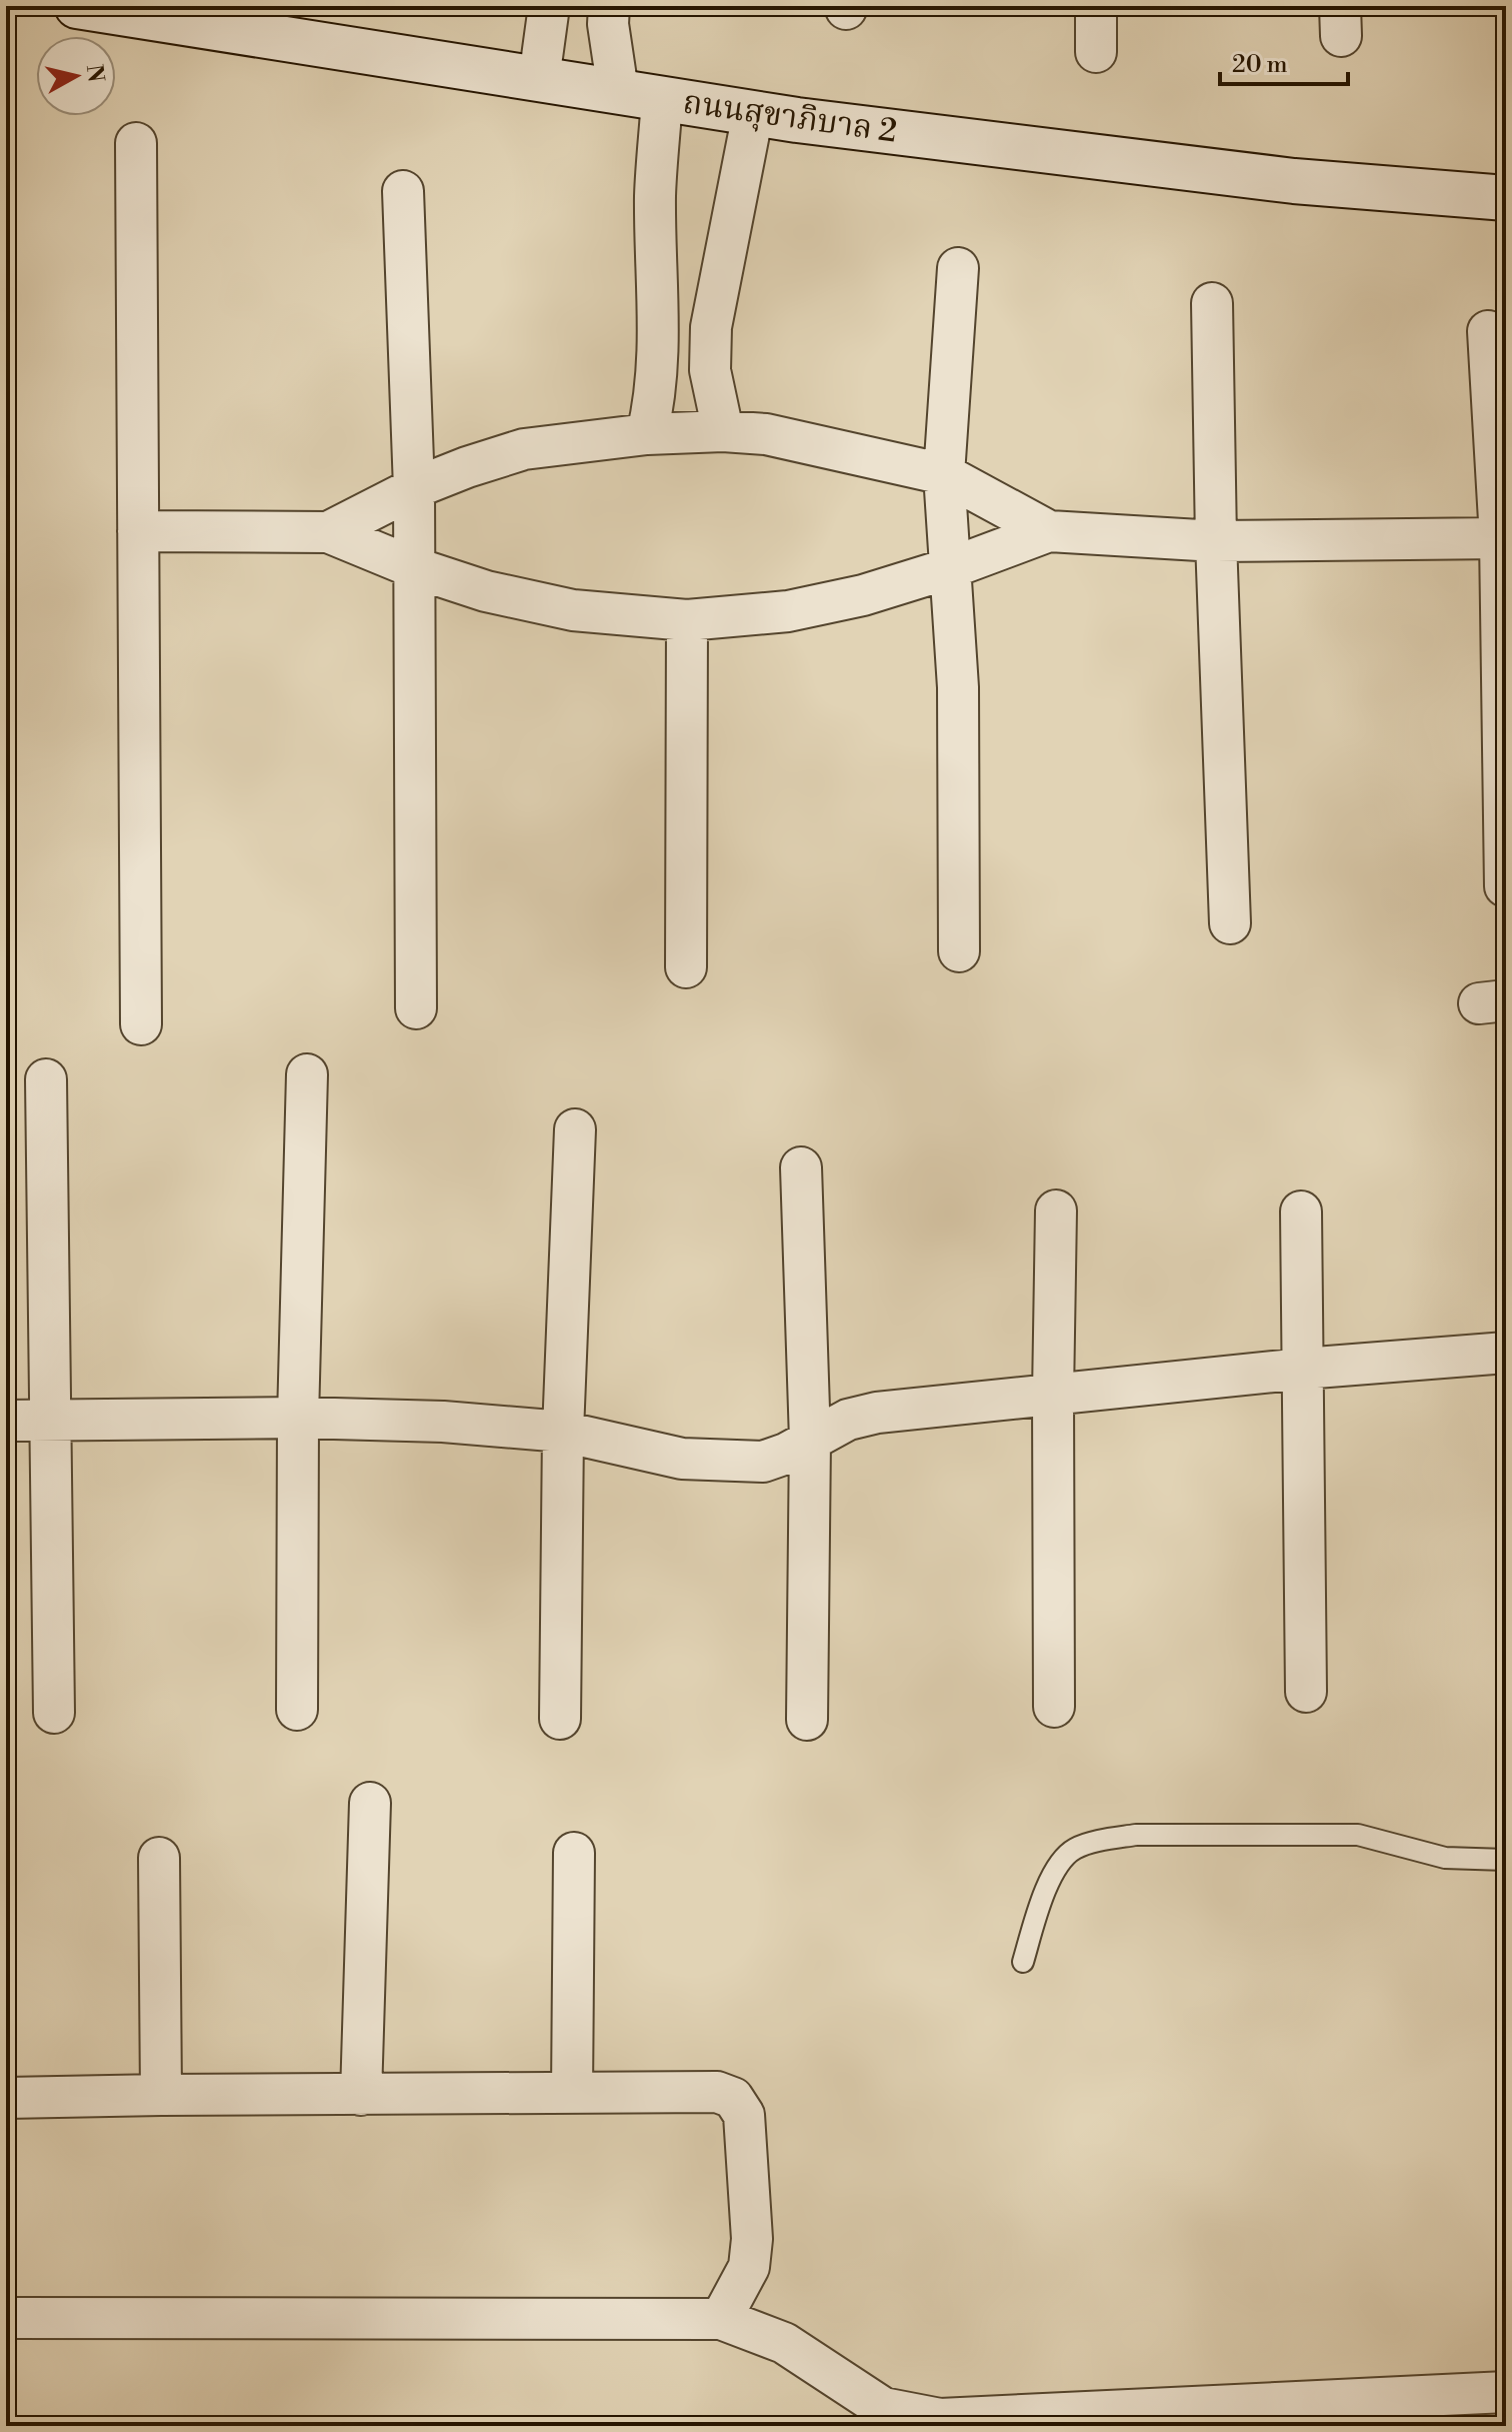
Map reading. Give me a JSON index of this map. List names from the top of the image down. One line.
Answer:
{"streets":{"street":["ถนนสุขาภิบาล 2"]},"scale_bar":"20 m","north":"right"}
